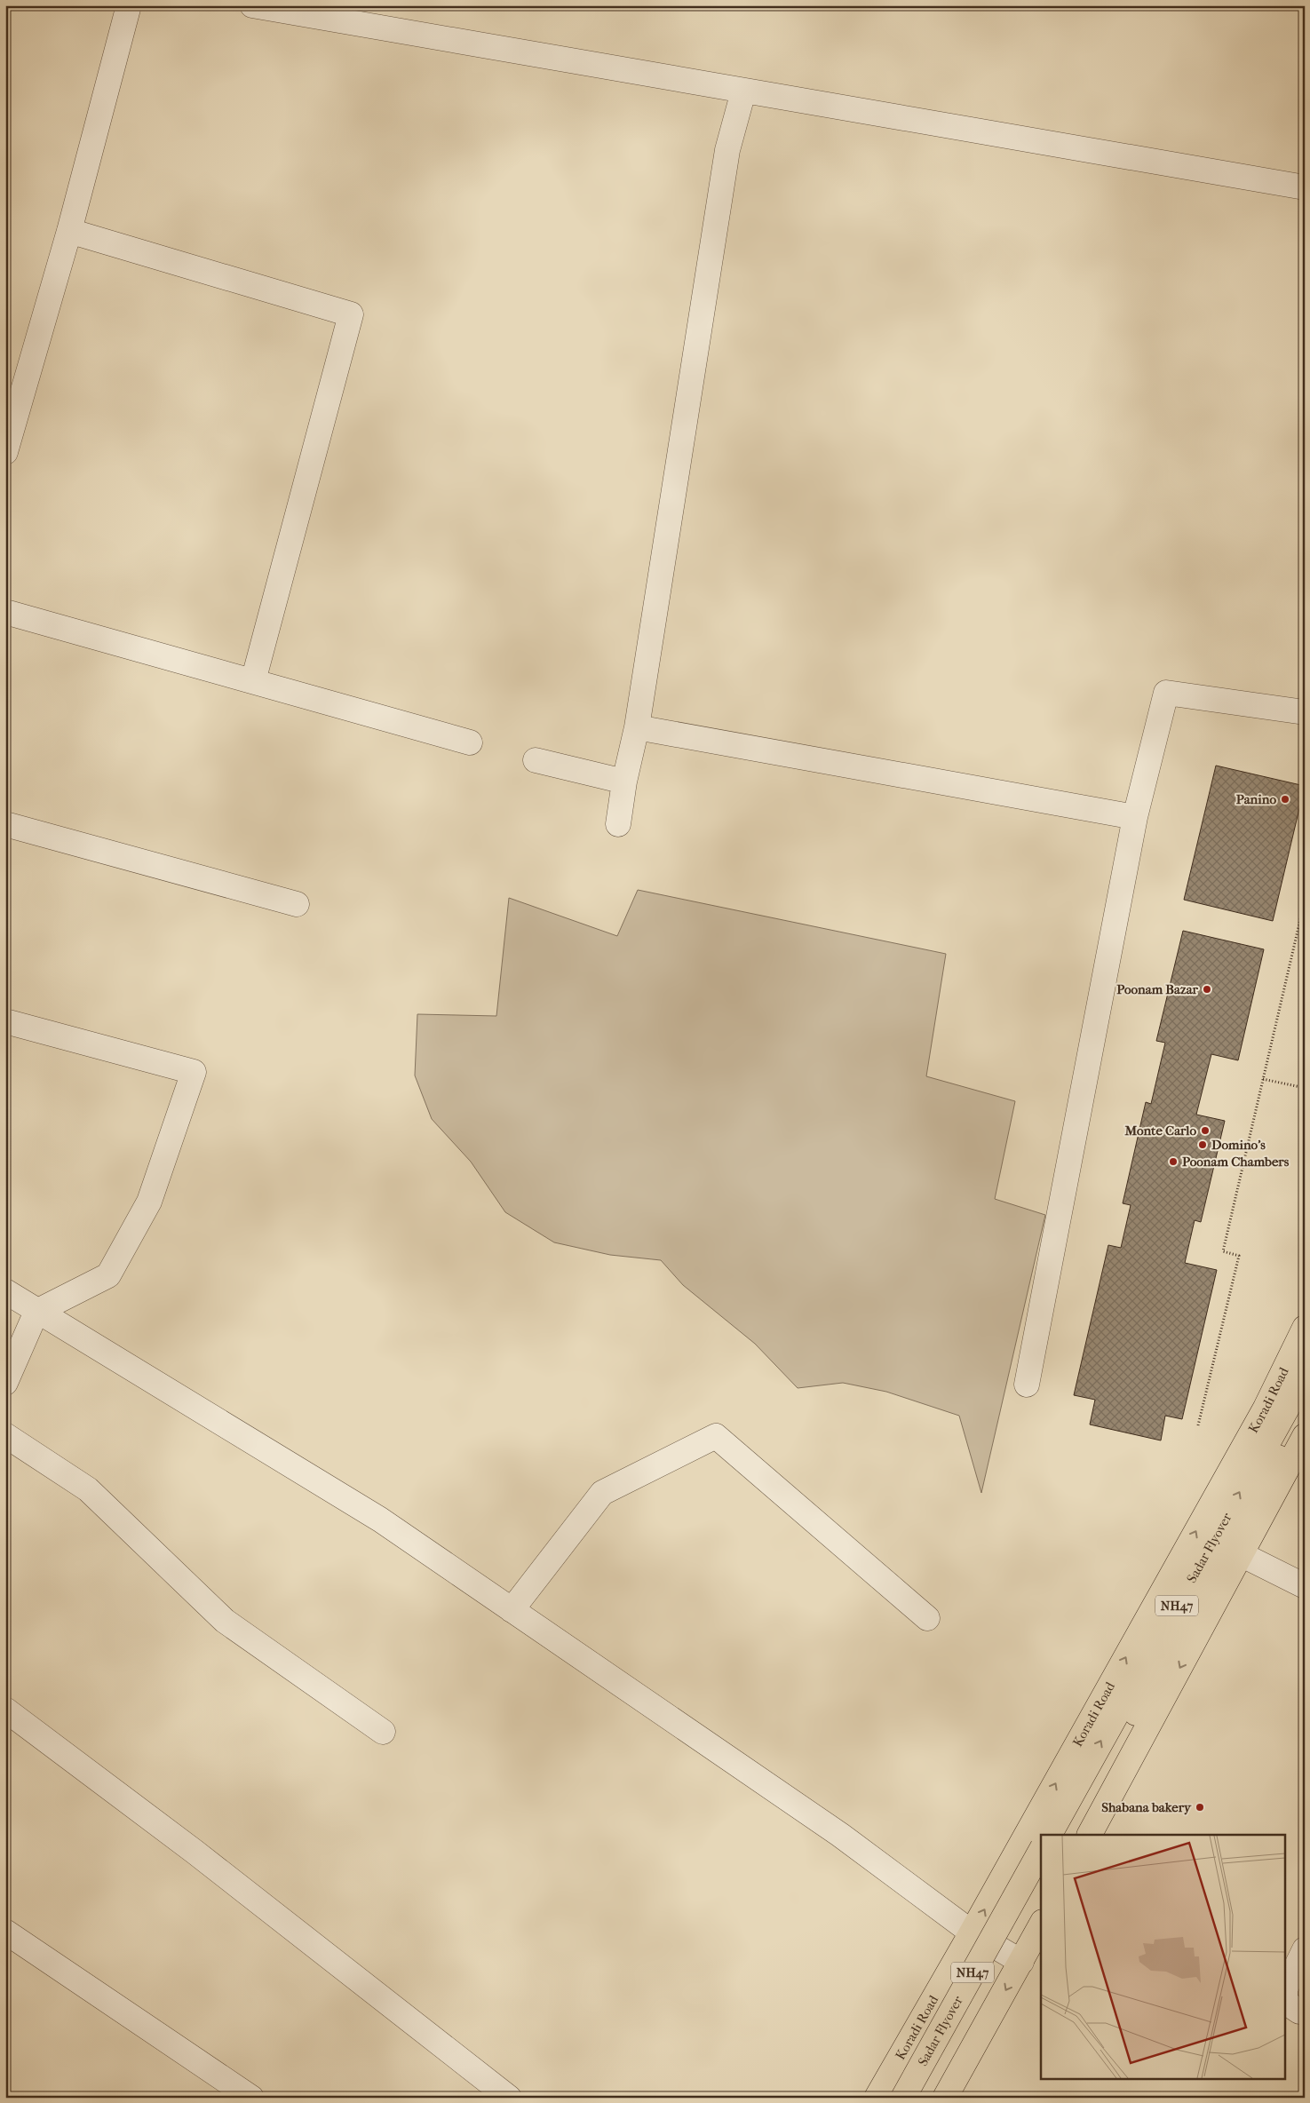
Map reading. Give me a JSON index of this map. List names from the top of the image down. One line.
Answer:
{"streets":{"main road":["Koradi Road","Sadar Flyover","NH47"]},"places":["Panino","Poonam Bazar","Monte Carlo","Domino's","Poonam Chambers","Shabana bakery"]}
